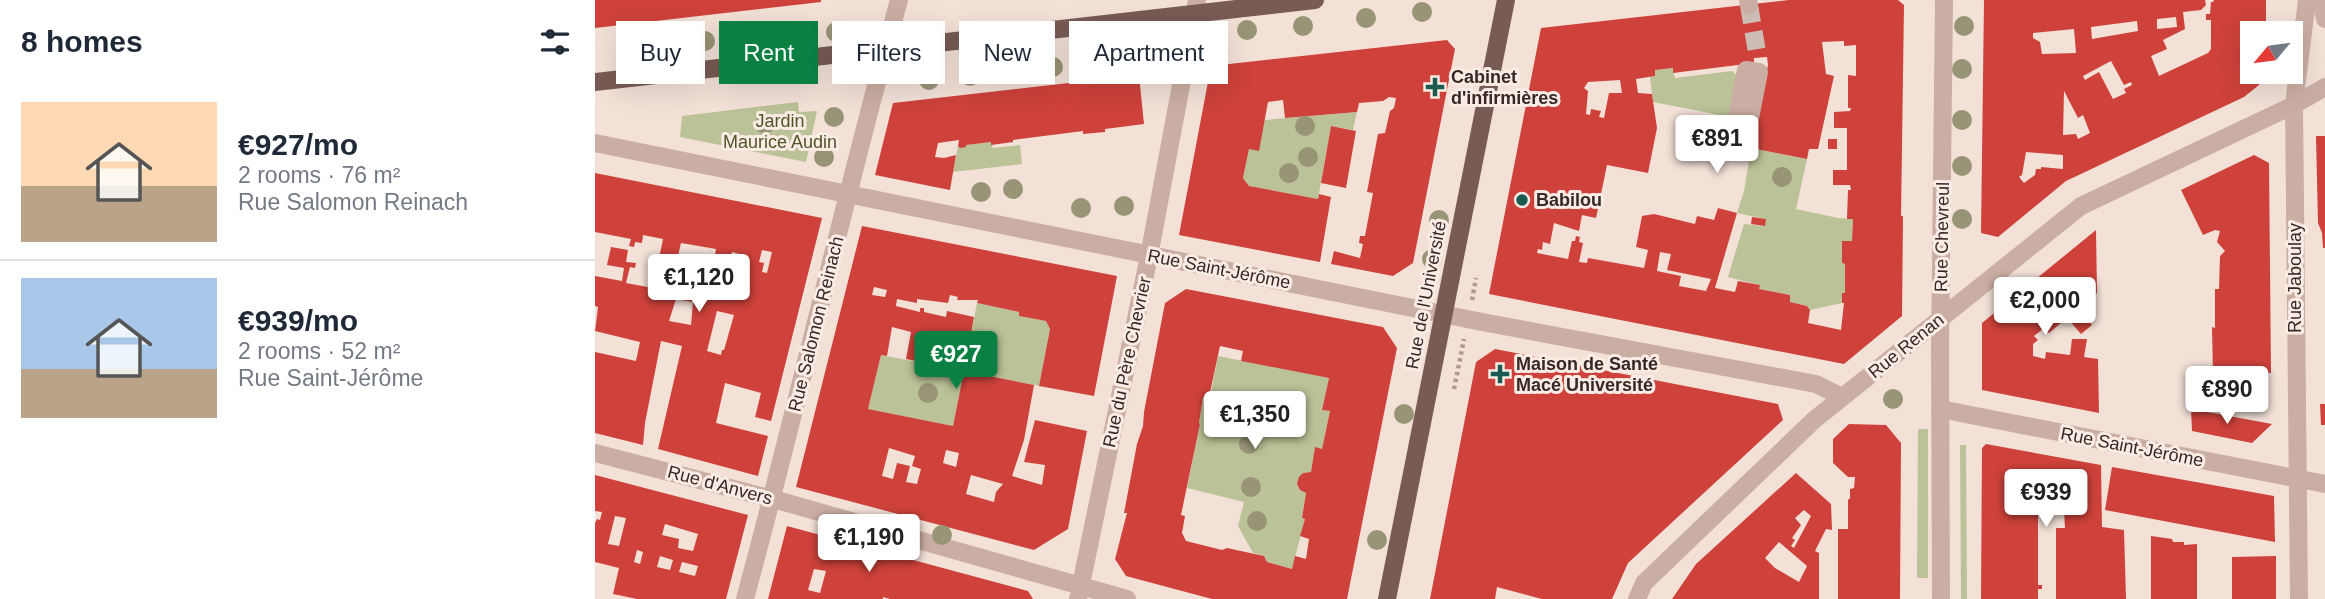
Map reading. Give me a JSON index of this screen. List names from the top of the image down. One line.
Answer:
{"streets":{"main road":["Rue de l'Université"],"street":["Rue Chevreul","Rue Saint-Jérôme","Rue Jaboulay","Rue Salomon Reinach","Rue Renan","Rue du Père Chevrier","Rue d'Anvers"]},"crossings":[["Rue Chevreul","Rue Saint-Jérôme"],["Rue Chevreul","Rue Renan"],["Rue Saint-Jérôme","Rue Jaboulay"],["Rue Saint-Jérôme","Rue de l'Université"],["Rue Saint-Jérôme","Rue Salomon Reinach"],["Rue Saint-Jérôme","Rue Renan"],["Rue Saint-Jérôme","Rue du Père Chevrier"],["Rue Jaboulay","Rue Renan"],["Rue Salomon Reinach","Rue d'Anvers"],["Rue du Père Chevrier","Rue d'Anvers"]],"parks":["Jardin Maurice Audin"],"places":{"health":["Cabinet d'infirmières","Maison de Santé Macé Université"],"other":["Babilou"]},"north":"bottom left","page":{"heading":"8 homes","chip":["Buy","Rent","Filters","New","Apartment"],"list":[{"name":"€927/mo","note":"2 rooms · 76 m² · Rue Salomon Reinach"},{"name":"€939/mo","note":"2 rooms · 52 m² · Rue Saint-Jérôme"}],"price":["€891","€1,120","€2,000","€927","€890","€1,350","€939","€1,190"]}}
